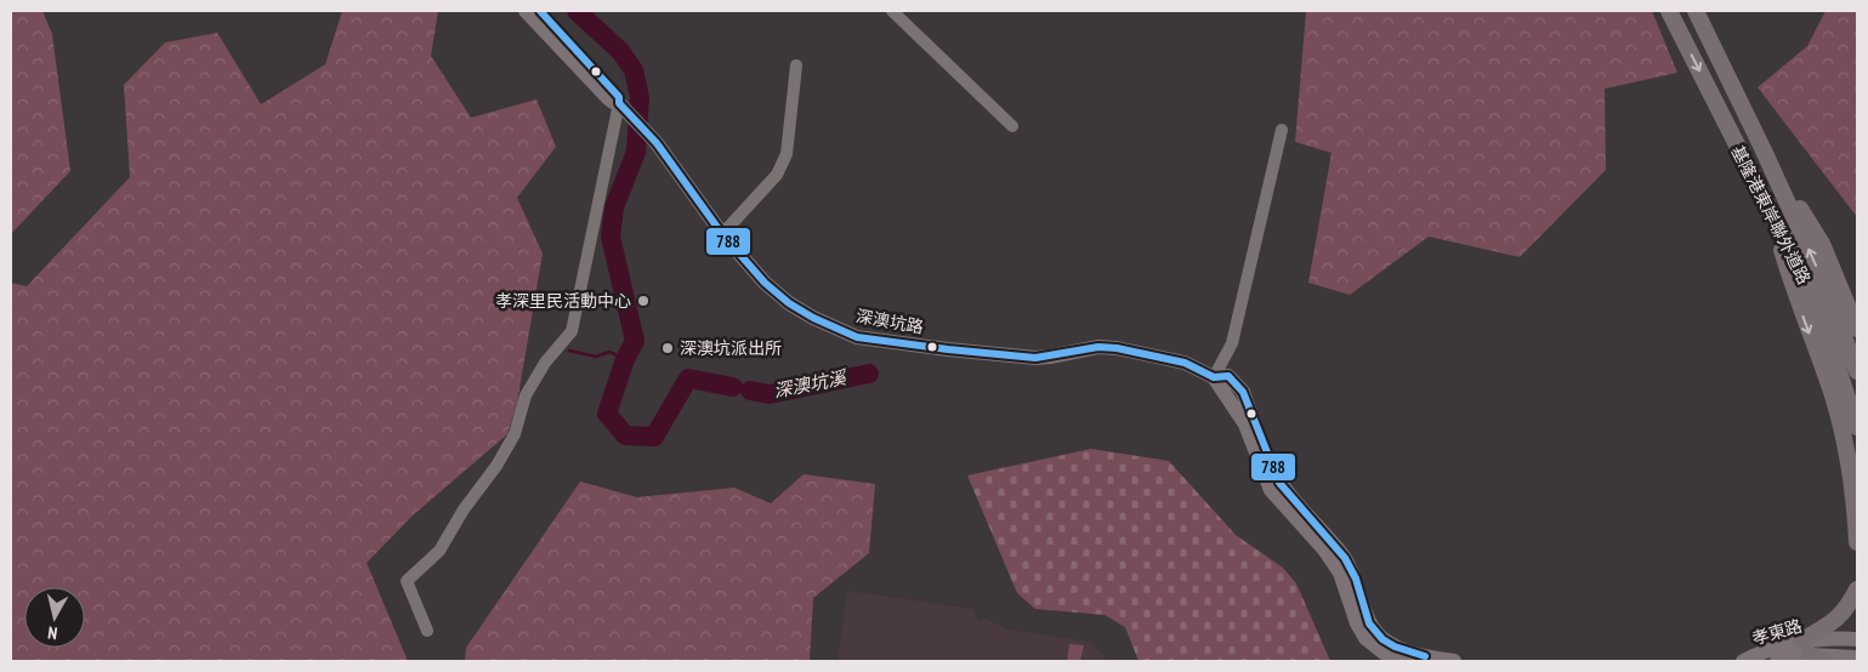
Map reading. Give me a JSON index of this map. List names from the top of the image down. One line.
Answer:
{"streets":{"highway":["基隆港東岸聯外道路"],"main road":["深澳坑路","孝東路"]},"water":["深澳坑溪"],"places":["孝深里民活動中心","深澳坑派出所"],"lines":["transit line 788"],"north":"bottom"}
